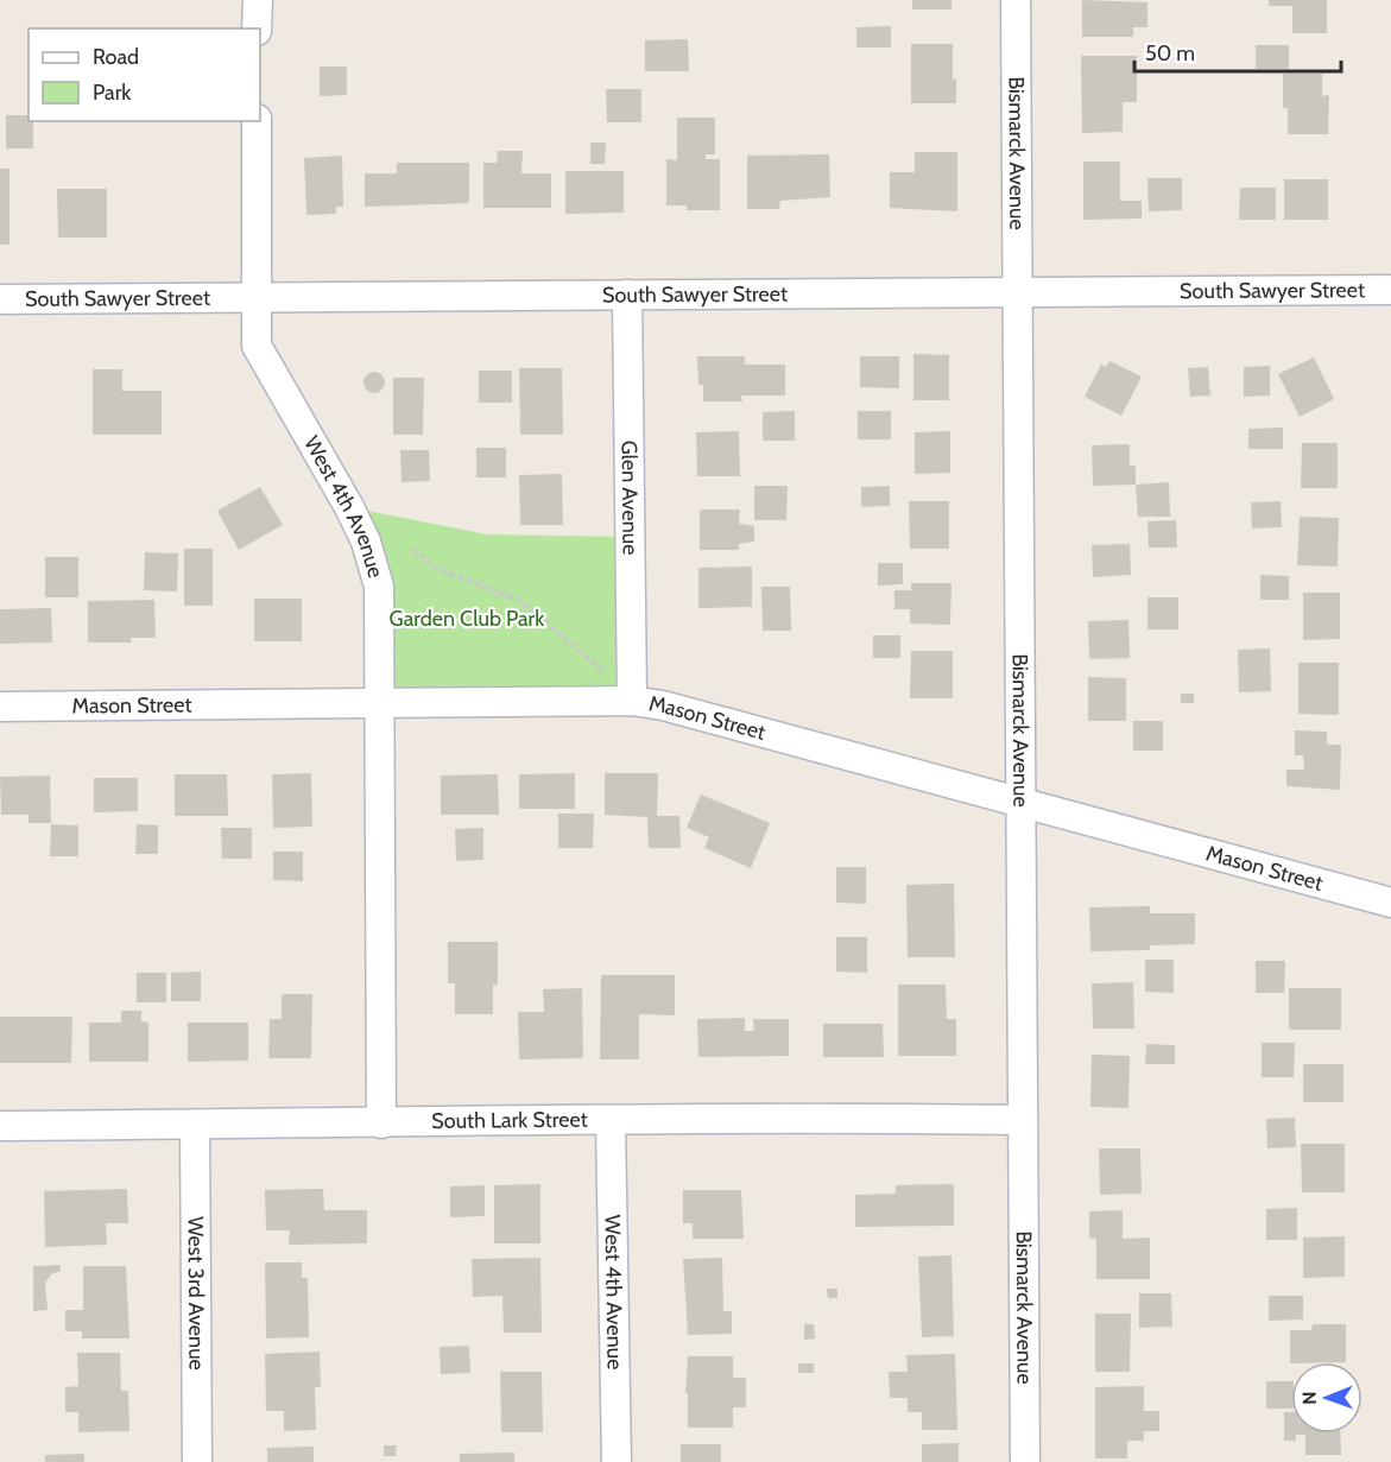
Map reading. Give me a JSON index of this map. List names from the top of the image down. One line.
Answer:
{"streets":{"street":["Bismarck Avenue","South Sawyer Street","Glen Avenue","West 4th Avenue","Mason Street","South Lark Street","West 3rd Avenue"]},"crossings":[["Bismarck Avenue","South Sawyer Street"],["Bismarck Avenue","Mason Street"],["Bismarck Avenue","South Lark Street"],["South Sawyer Street","Glen Avenue"],["South Sawyer Street","West 4th Avenue"],["Glen Avenue","Mason Street"],["West 4th Avenue","Mason Street"],["West 4th Avenue","South Lark Street"],["South Lark Street","West 3rd Avenue"]],"parks":["Garden Club Park"],"legend":["Road","Park"],"scale_bar":"50 m","north":"left"}
